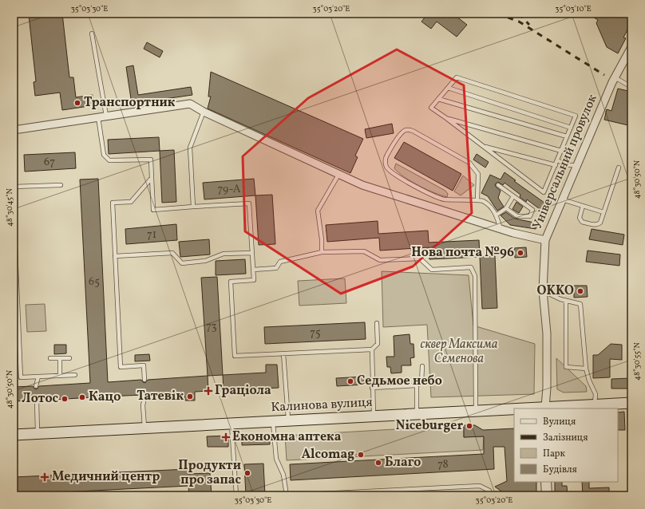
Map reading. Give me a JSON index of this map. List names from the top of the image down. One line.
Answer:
{"streets":{"main road":["Калинова вулиця"],"street":["Універсальний провулок"]},"crossings":[["Універсальний провулок","Калинова вулиця"]],"parks":["сквер Максима Семенова"],"places":{"other":["Транспортник","Нова почта №96","OKKO","Седьмое небо","Татевік","Кацо","Лотос","Niceburger","Alcomag","Благо","Продукти про запас"],"health":["Граціола","Економна аптека","Медичний центр"]},"house_numbers":["67","79-А","71","65","73","75","78"],"legend":["Вулиця","Залізниця","Парк","Будівля"],"coordinates":["35°03'30\"E","35°03'20\"E","35°03'10\"E","48°30'50\"N","48°30'45\"N","48°30'55\"N"]}
